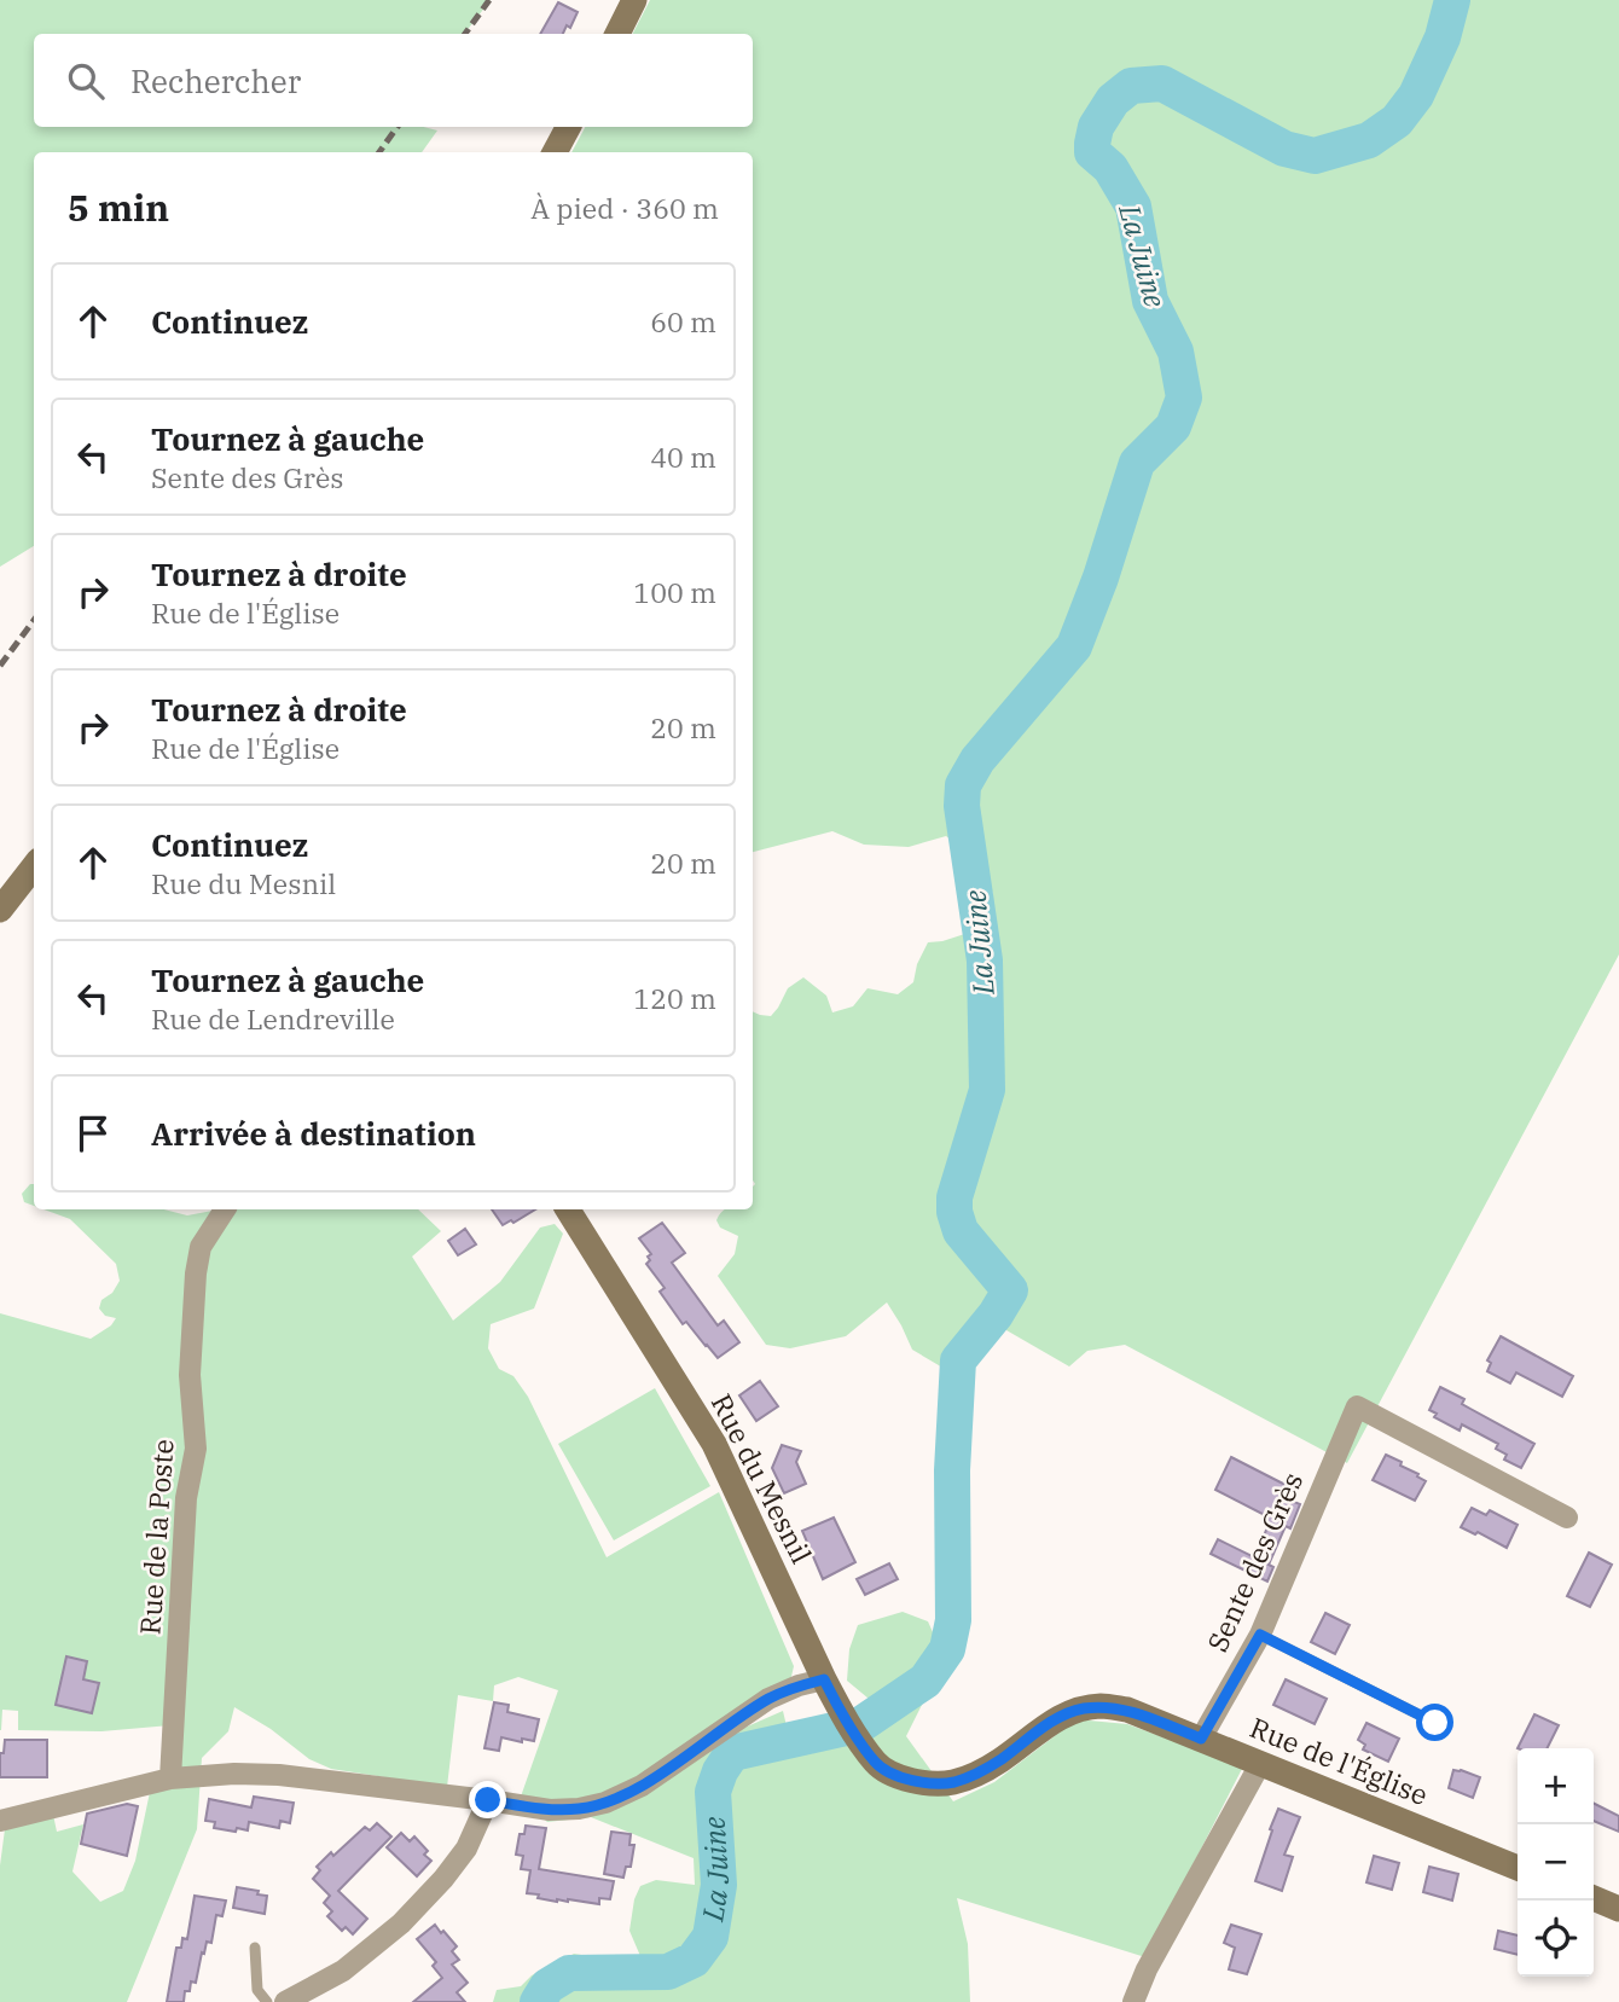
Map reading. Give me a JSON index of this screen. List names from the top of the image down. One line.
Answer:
{"streets":{"street":["Rue du Mesnil","Rue de la Poste","Sente des Grès","Rue de l'Église"]},"crossings":[["Rue du Mesnil","Rue de l'Église"],["Sente des Grès","Rue de l'Église"]],"water":["La Juine"],"page":{"search":"Rechercher","heading":["5 min","À pied · 360 m"],"list":[["Continuez","60 m"],["Tournez à gauche","Sente des Grès","40 m"],["Tournez à droite","Rue de l'Église","100 m"],["Tournez à droite","Rue de l'Église","20 m"],["Continuez","Rue du Mesnil","20 m"],["Tournez à gauche","Rue de Lendreville","120 m"],"Arrivée à destination"],"map_buttons":["+","−"]}}
